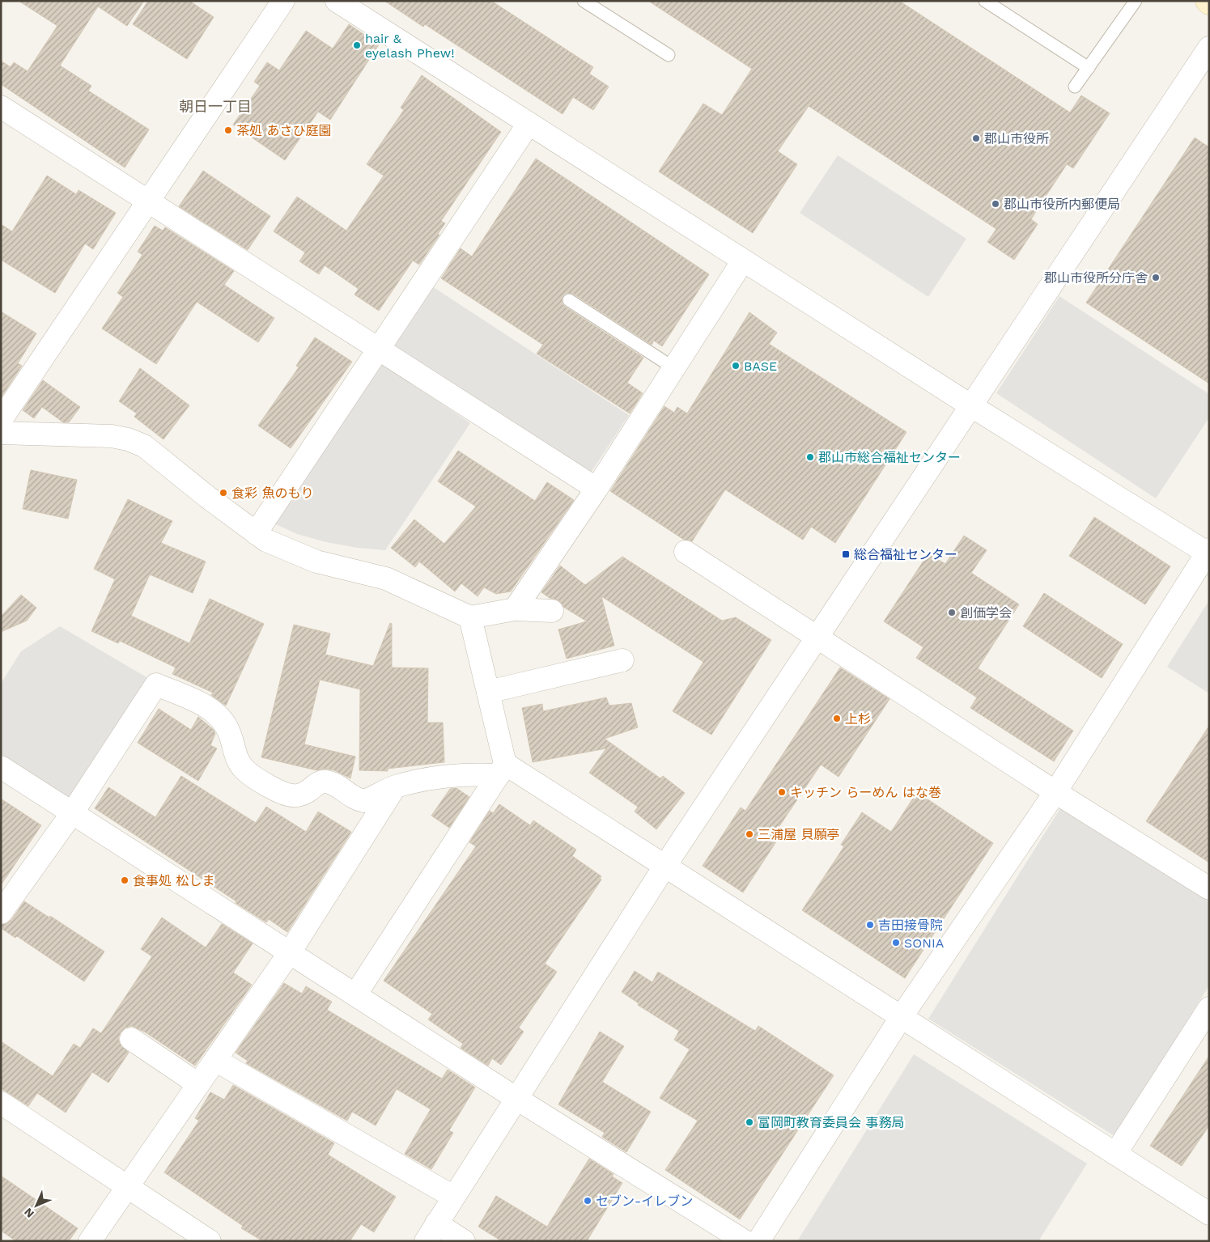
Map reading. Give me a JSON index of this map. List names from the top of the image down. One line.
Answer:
{"districts":["朝日一丁目"],"places":{"other":["hair & eyelash Phew!","茶処 あさひ庭園","郡山市役所","郡山市役所内郵便局","郡山市役所分庁舎","BASE","郡山市総合福祉センター","食彩 魚のもり","創価学会","上杉","キッチン らーめん はな巻","三浦屋 貝願亭","食事処 松しま","吉田接骨院","SONIA","富岡町教育委員会 事務局","セブン-イレブン"],"transit":["総合福祉センター"]},"north":"bottom left"}
